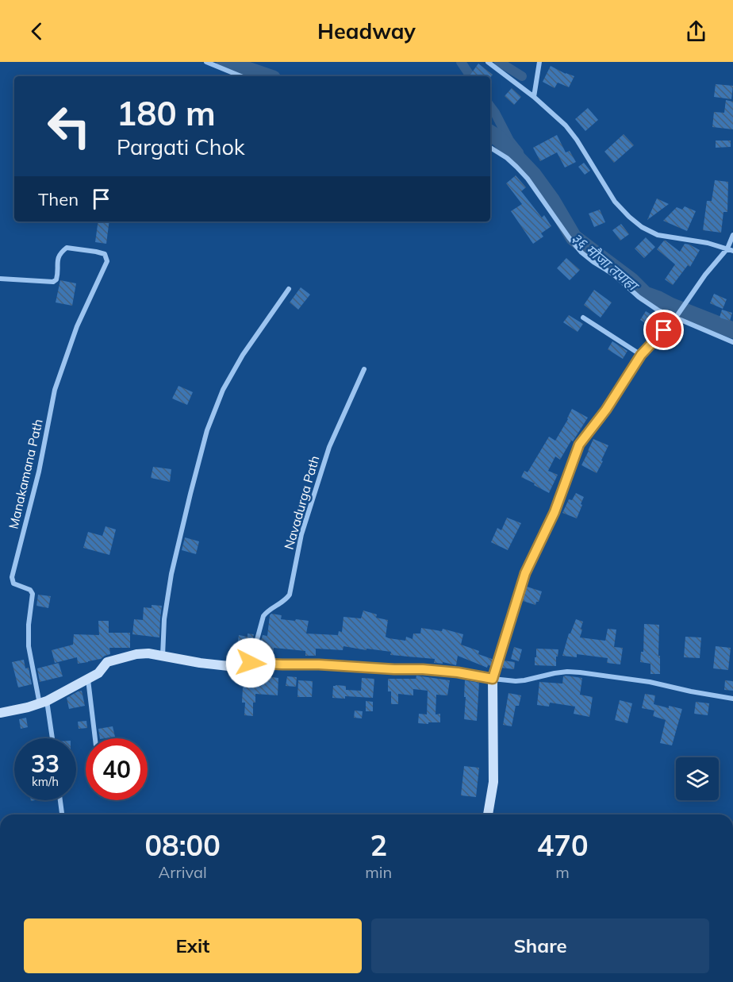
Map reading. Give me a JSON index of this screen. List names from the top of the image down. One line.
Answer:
{"streets":{"street":["Manakamana Path","Navadurga Path"]},"water":["३६ मौजा तपाहा"],"page":{"header":"Headway","turn":["180 m","Pargati Chok"],"then":"Then","speed":"33 km/h","limit":"40","eta":["08:00","Arrival","2","min","470","m"],"buttons":["Exit","Share"]}}
